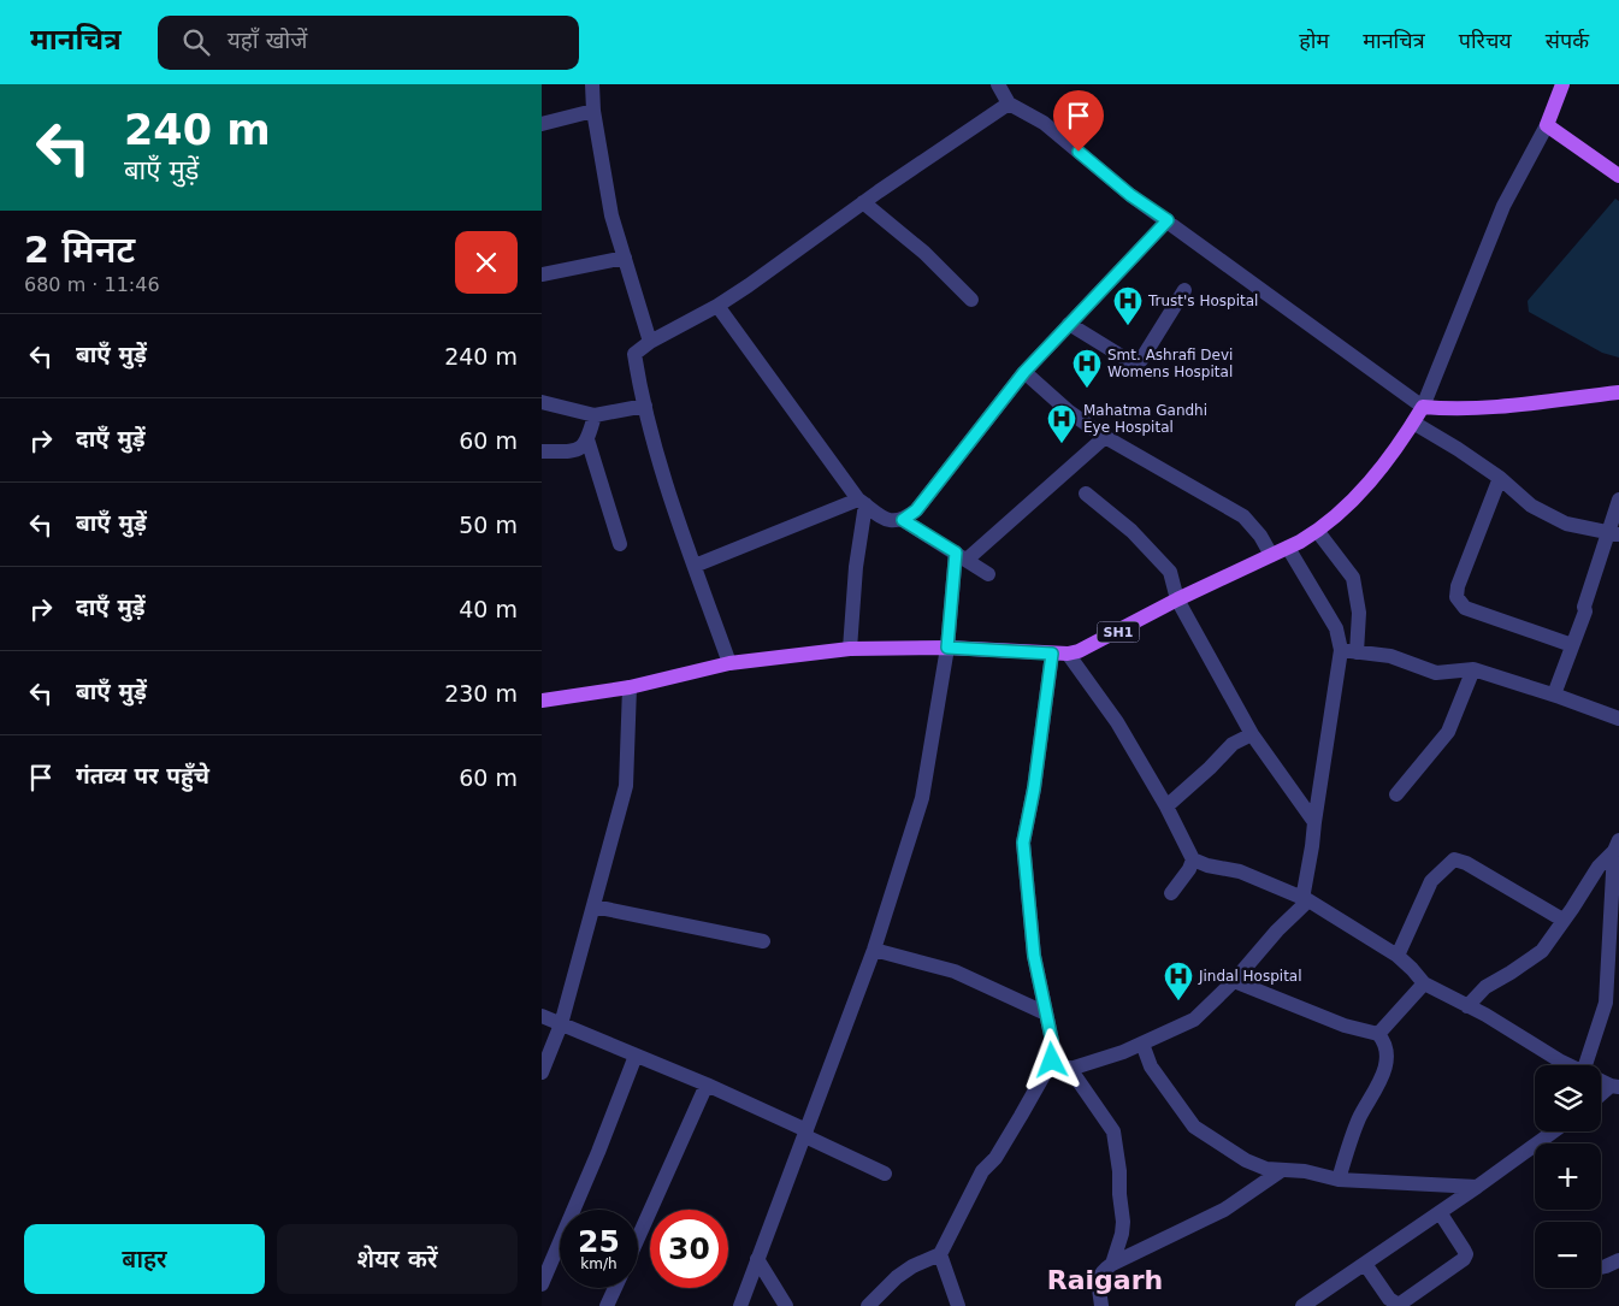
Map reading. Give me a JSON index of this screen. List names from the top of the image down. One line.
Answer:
{"streets":{"main road":["SH1"]},"districts":["Raigarh"],"places":{"hospital":["Trust's Hospital","Smt. Ashrafi Devi Womens Hospital","Mahatma Gandhi Eye Hospital","Jindal Hospital"]},"page":{"header":"मानचित्र","search":"यहाँ खोजें","nav":["होम","मानचित्र","परिचय","संपर्क"],"turn":["240 m","बाएँ मुड़ें"],"heading":["2 मिनट","680 m · 11:46"],"list":[{"name":"बाएँ मुड़ें","value":"240 m"},{"name":"दाएँ मुड़ें","value":"60 m"},{"name":"बाएँ मुड़ें","value":"50 m"},{"name":"दाएँ मुड़ें","value":"40 m"},{"name":"बाएँ मुड़ें","value":"230 m"},{"name":"गंतव्य पर पहुँचे","value":"60 m"}],"map_buttons":["+","−"],"speed":"25 km/h","limit":"30","buttons":["बाहर","शेयर करें"]}}
